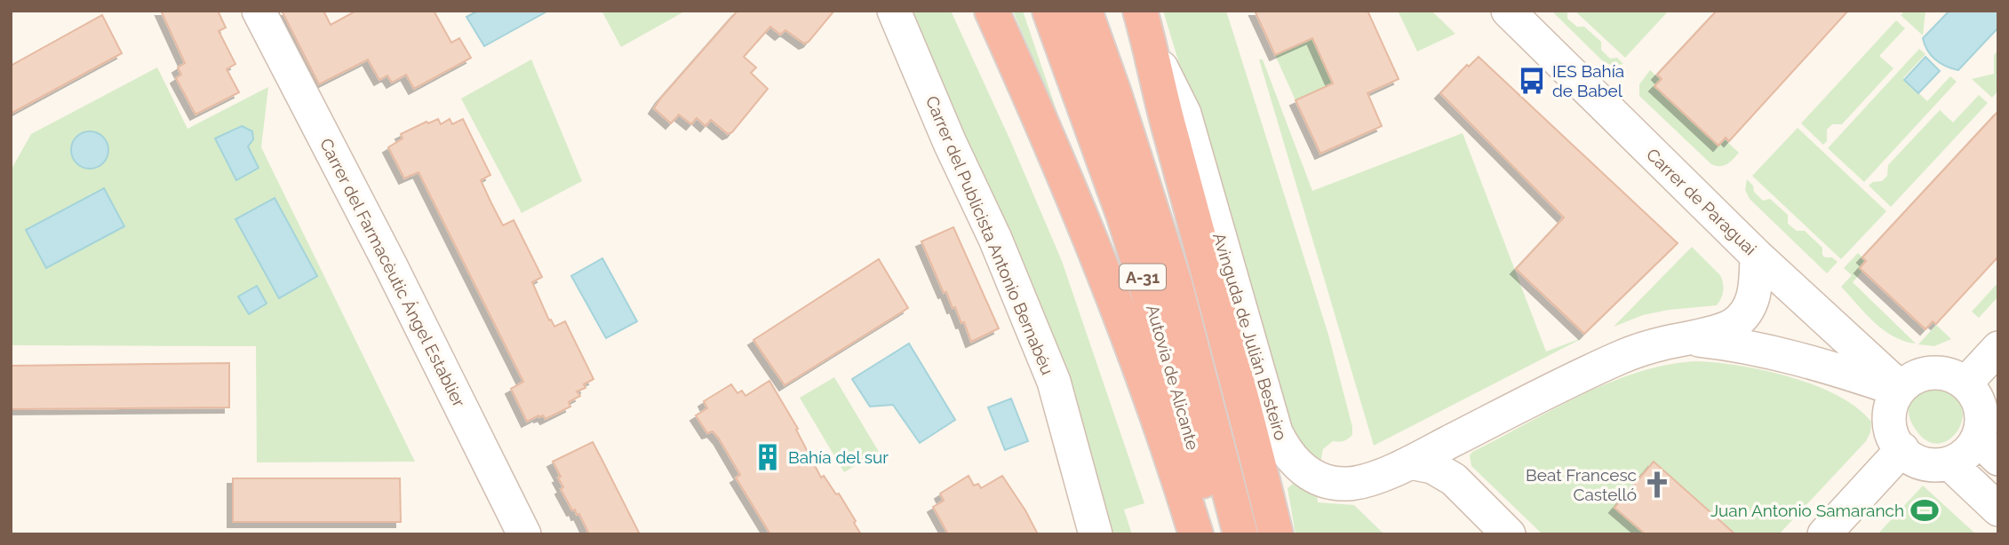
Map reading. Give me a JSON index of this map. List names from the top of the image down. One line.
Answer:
{"streets":{"highway":["A-31","Autovía de Alicante"],"street":["Carrer de Paraguai","Carrer del Publicista Antonio Bernabéu","Carrer del Farmacèutic Ángel Establier","Avinguda de Julián Besteiro"]},"crossings":[["Carrer de Paraguai","Avinguda de Julián Besteiro"]],"places":{"bus stop":["IES Bahía de Babel"],"building":["Bahía del sur"],"church":["Beat Francesc Castelló"],"sports":["Juan Antonio Samaranch"]}}
